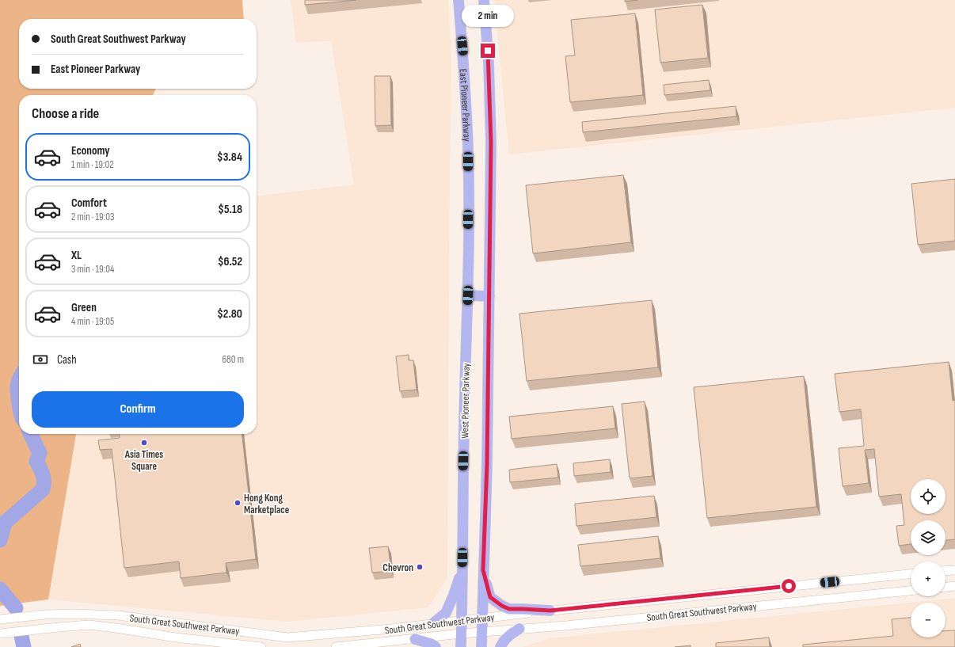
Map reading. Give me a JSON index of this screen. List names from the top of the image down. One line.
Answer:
{"streets":{"main road":["East Pioneer Parkway","West Pioneer Parkway","South Great Southwest Parkway"]},"crossings":[["East Pioneer Parkway","West Pioneer Parkway"],["West Pioneer Parkway","South Great Southwest Parkway"]],"places":["Asia Times Square","Hong Kong Marketplace","Chevron"],"page":{"bubble":"2 min","banner":["South Great Southwest Parkway","East Pioneer Parkway"],"heading":"Choose a ride","list":[{"name":"Economy","note":"1 min · 19:02","value":"$3.84"},{"name":"Comfort","note":"2 min · 19:03","value":"$5.18"},{"name":"XL","note":"3 min · 19:04","value":"$6.52"},{"name":"Green","note":"4 min · 19:05","value":"$2.80"}],"pay":["Cash","680 m"],"buttons":"Confirm","map_buttons":["+","−"]}}
